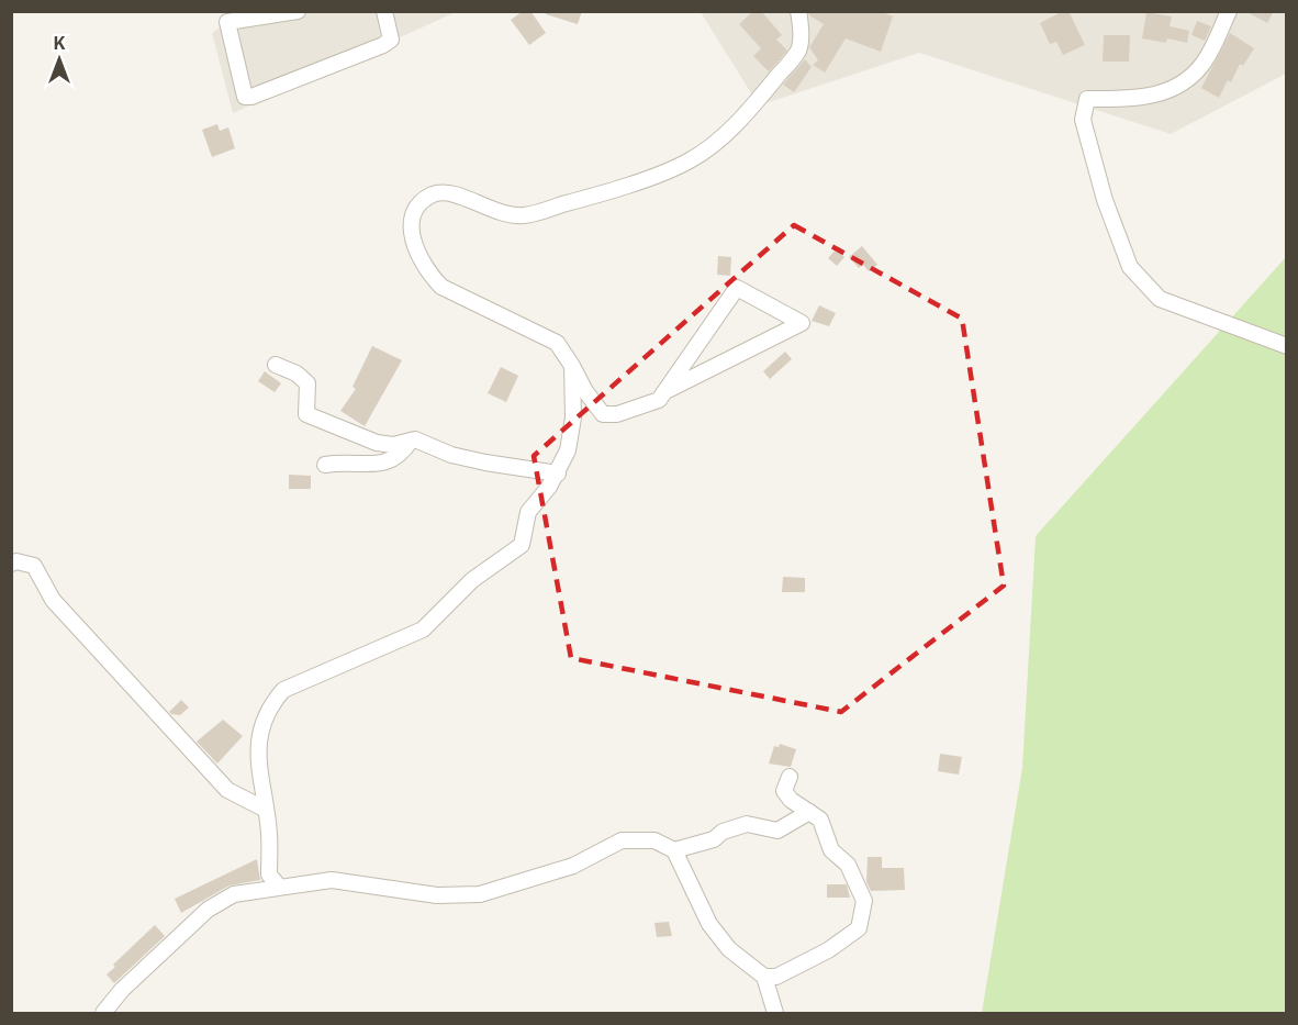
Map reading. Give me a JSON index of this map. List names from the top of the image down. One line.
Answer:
{"north":"top"}
